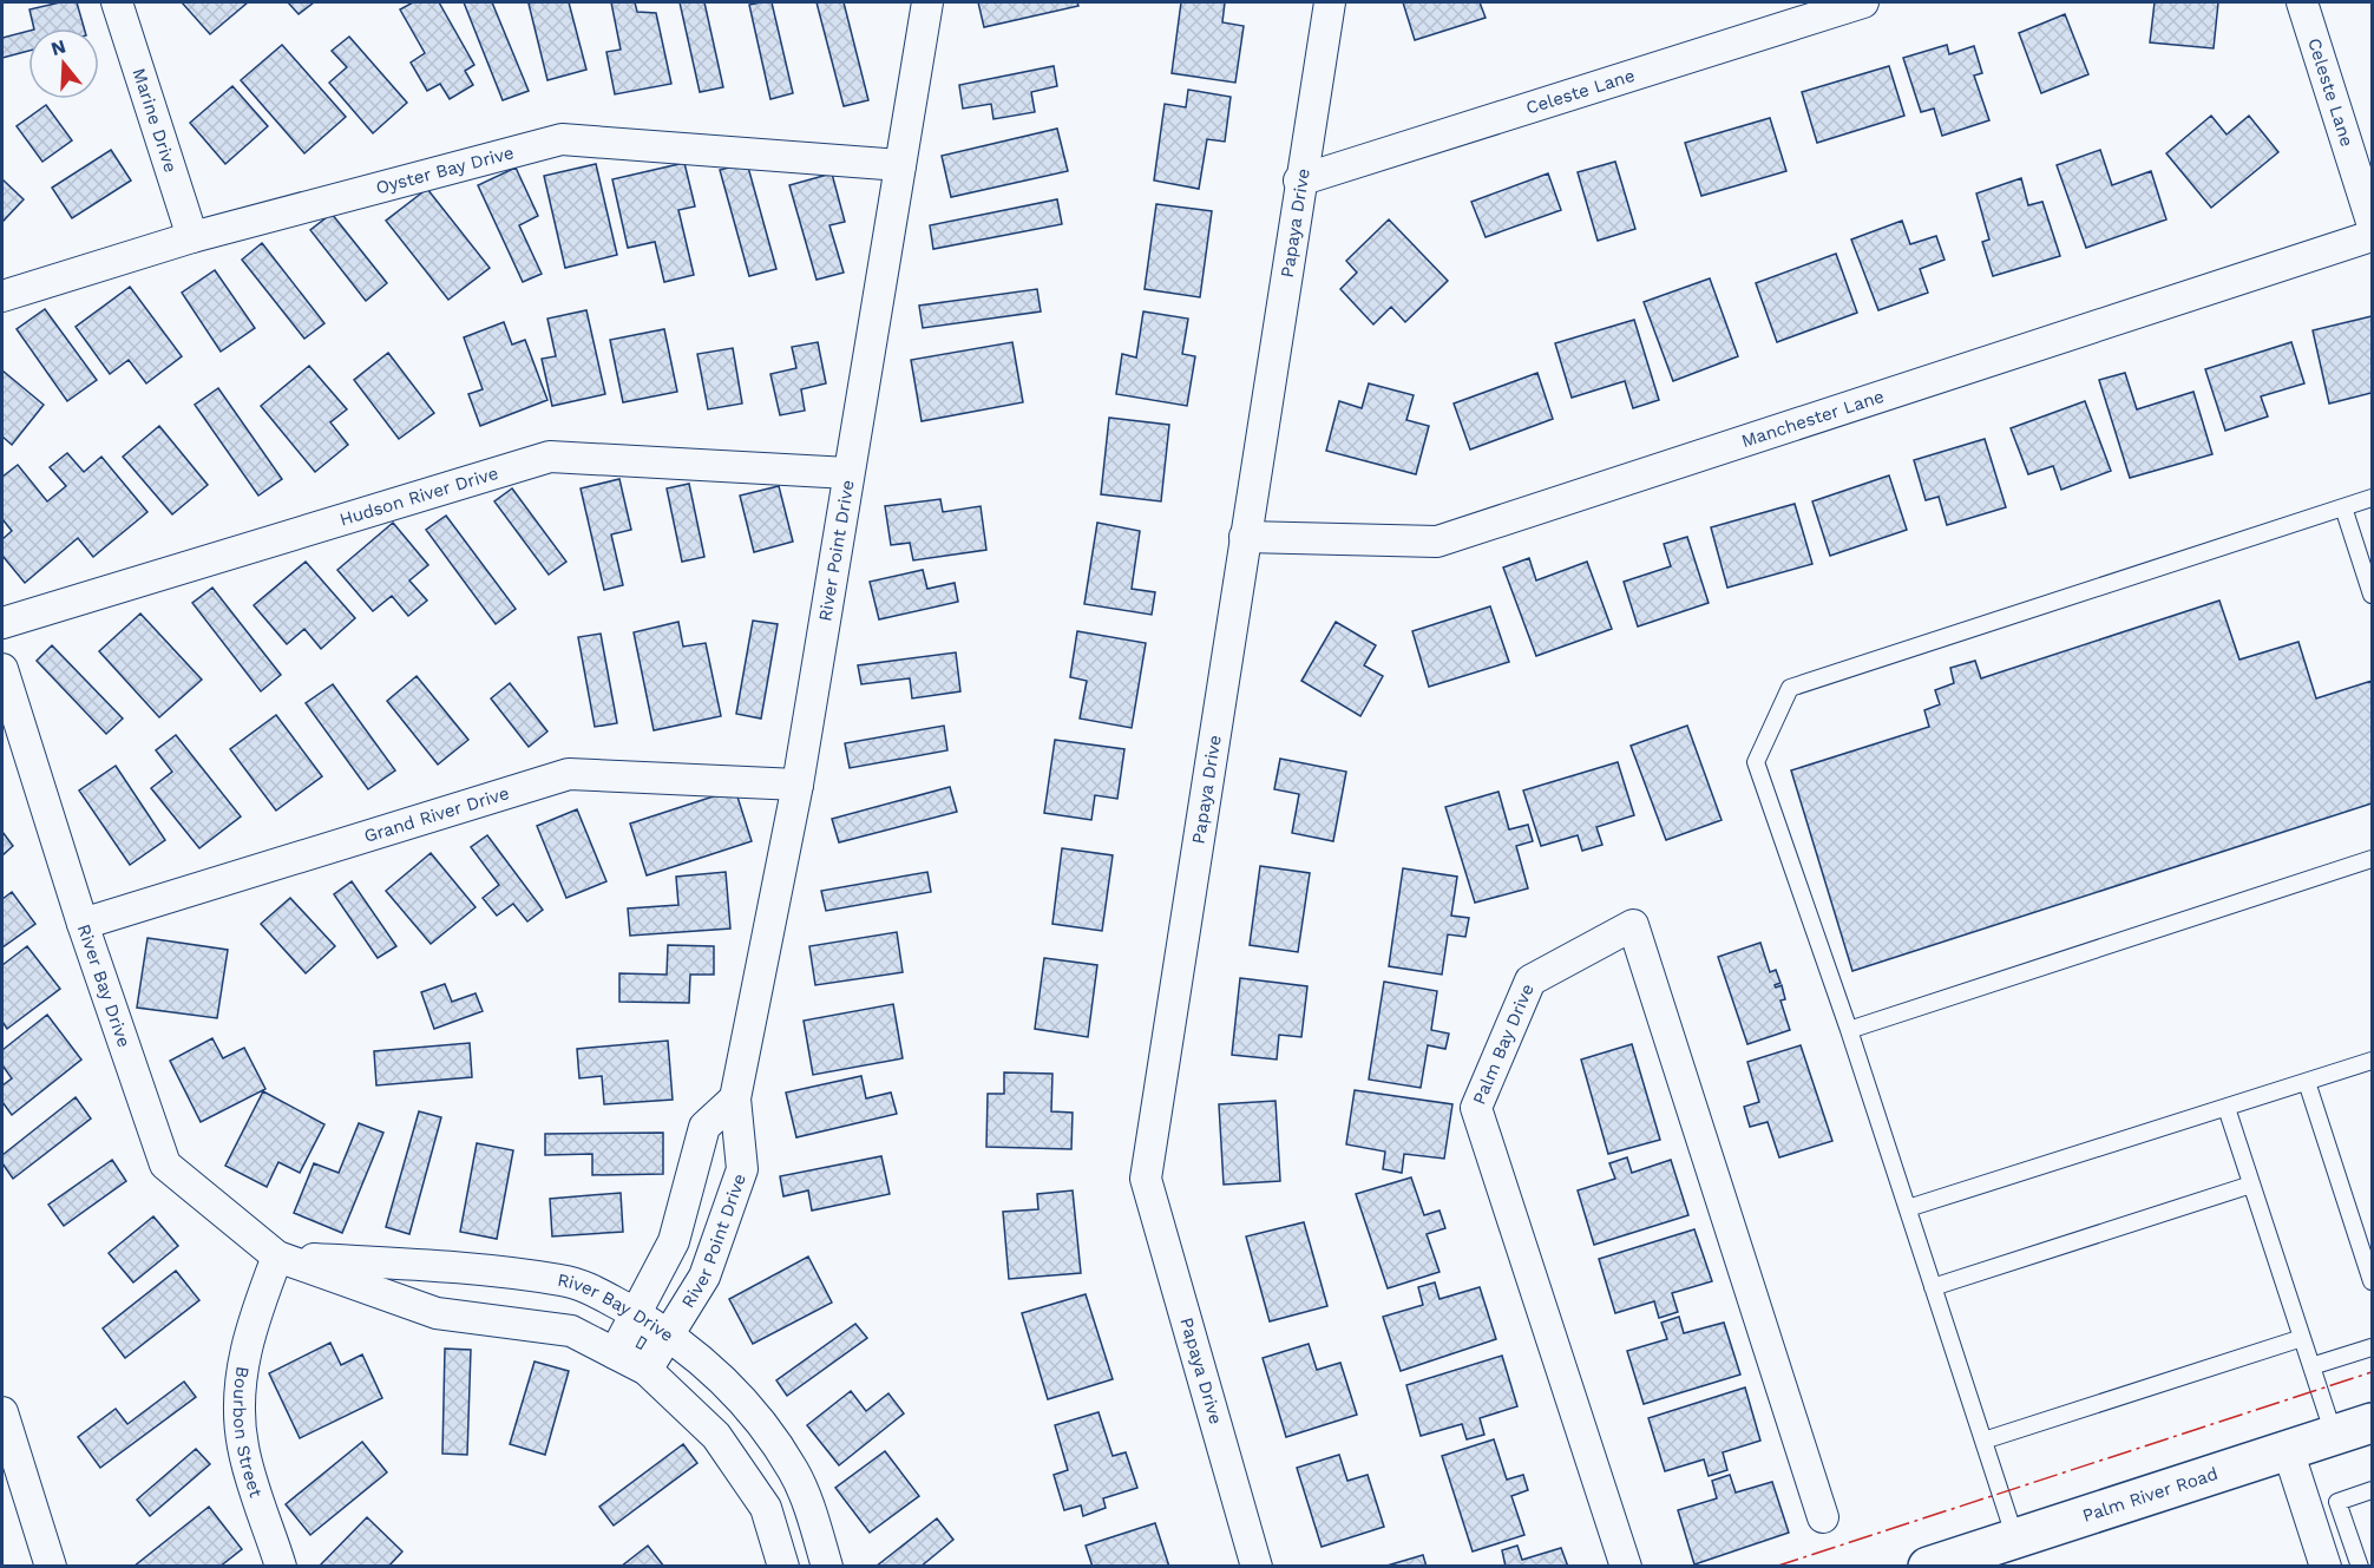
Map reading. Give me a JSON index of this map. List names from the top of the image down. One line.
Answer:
{"streets":{"street":["Celeste Lane","Marine Drive","Oyster Bay Drive","Papaya Drive","Manchester Lane","Hudson River Drive","River Point Drive","Grand River Drive","River Bay Drive","Palm Bay Drive","Bourbon Street","Palm River Road"]},"crossings":[["Celeste Lane","Papaya Drive"],["Marine Drive","Oyster Bay Drive"],["Oyster Bay Drive","River Point Drive"],["Papaya Drive","Manchester Lane"],["Hudson River Drive","River Point Drive"],["River Point Drive","Grand River Drive"],["River Point Drive","River Bay Drive"],["Grand River Drive","River Bay Drive"],["River Bay Drive","Bourbon Street"]],"north":"top"}
